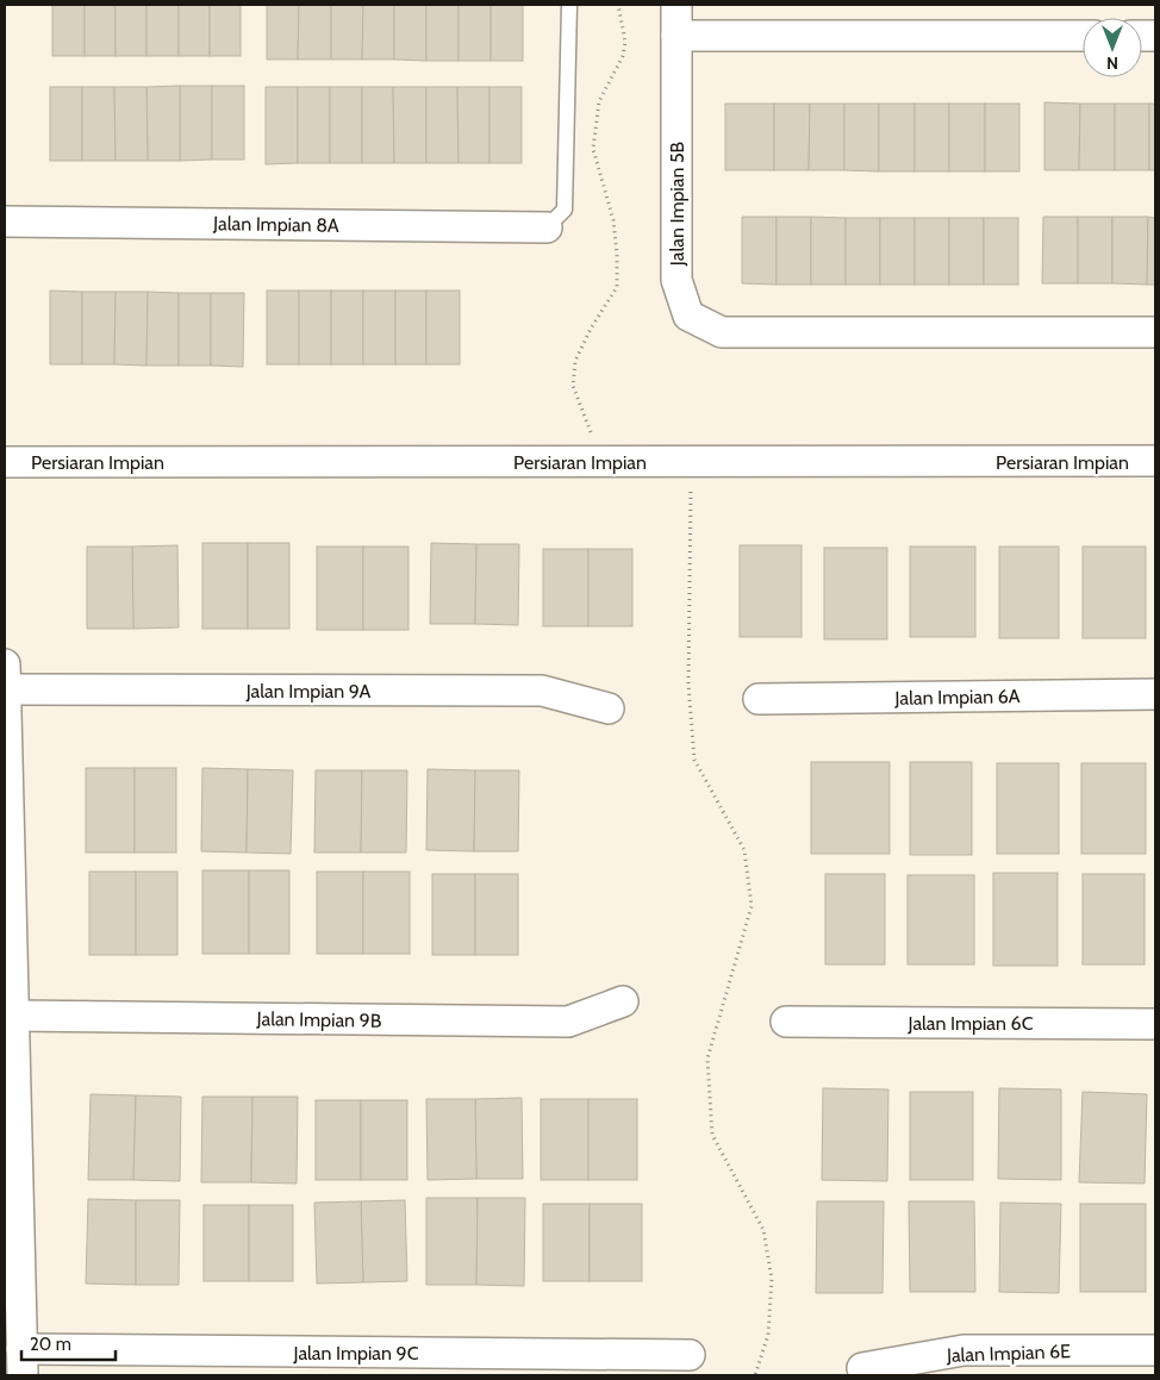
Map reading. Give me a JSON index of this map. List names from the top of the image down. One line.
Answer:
{"streets":{"street":["Jalan Impian 5B","Jalan Impian 8A","Persiaran Impian","Jalan Impian 9A","Jalan Impian 6A","Jalan Impian 9B","Jalan Impian 6C","Jalan Impian 9C","Jalan Impian 6E"]},"scale_bar":"20 m","north":"bottom"}
